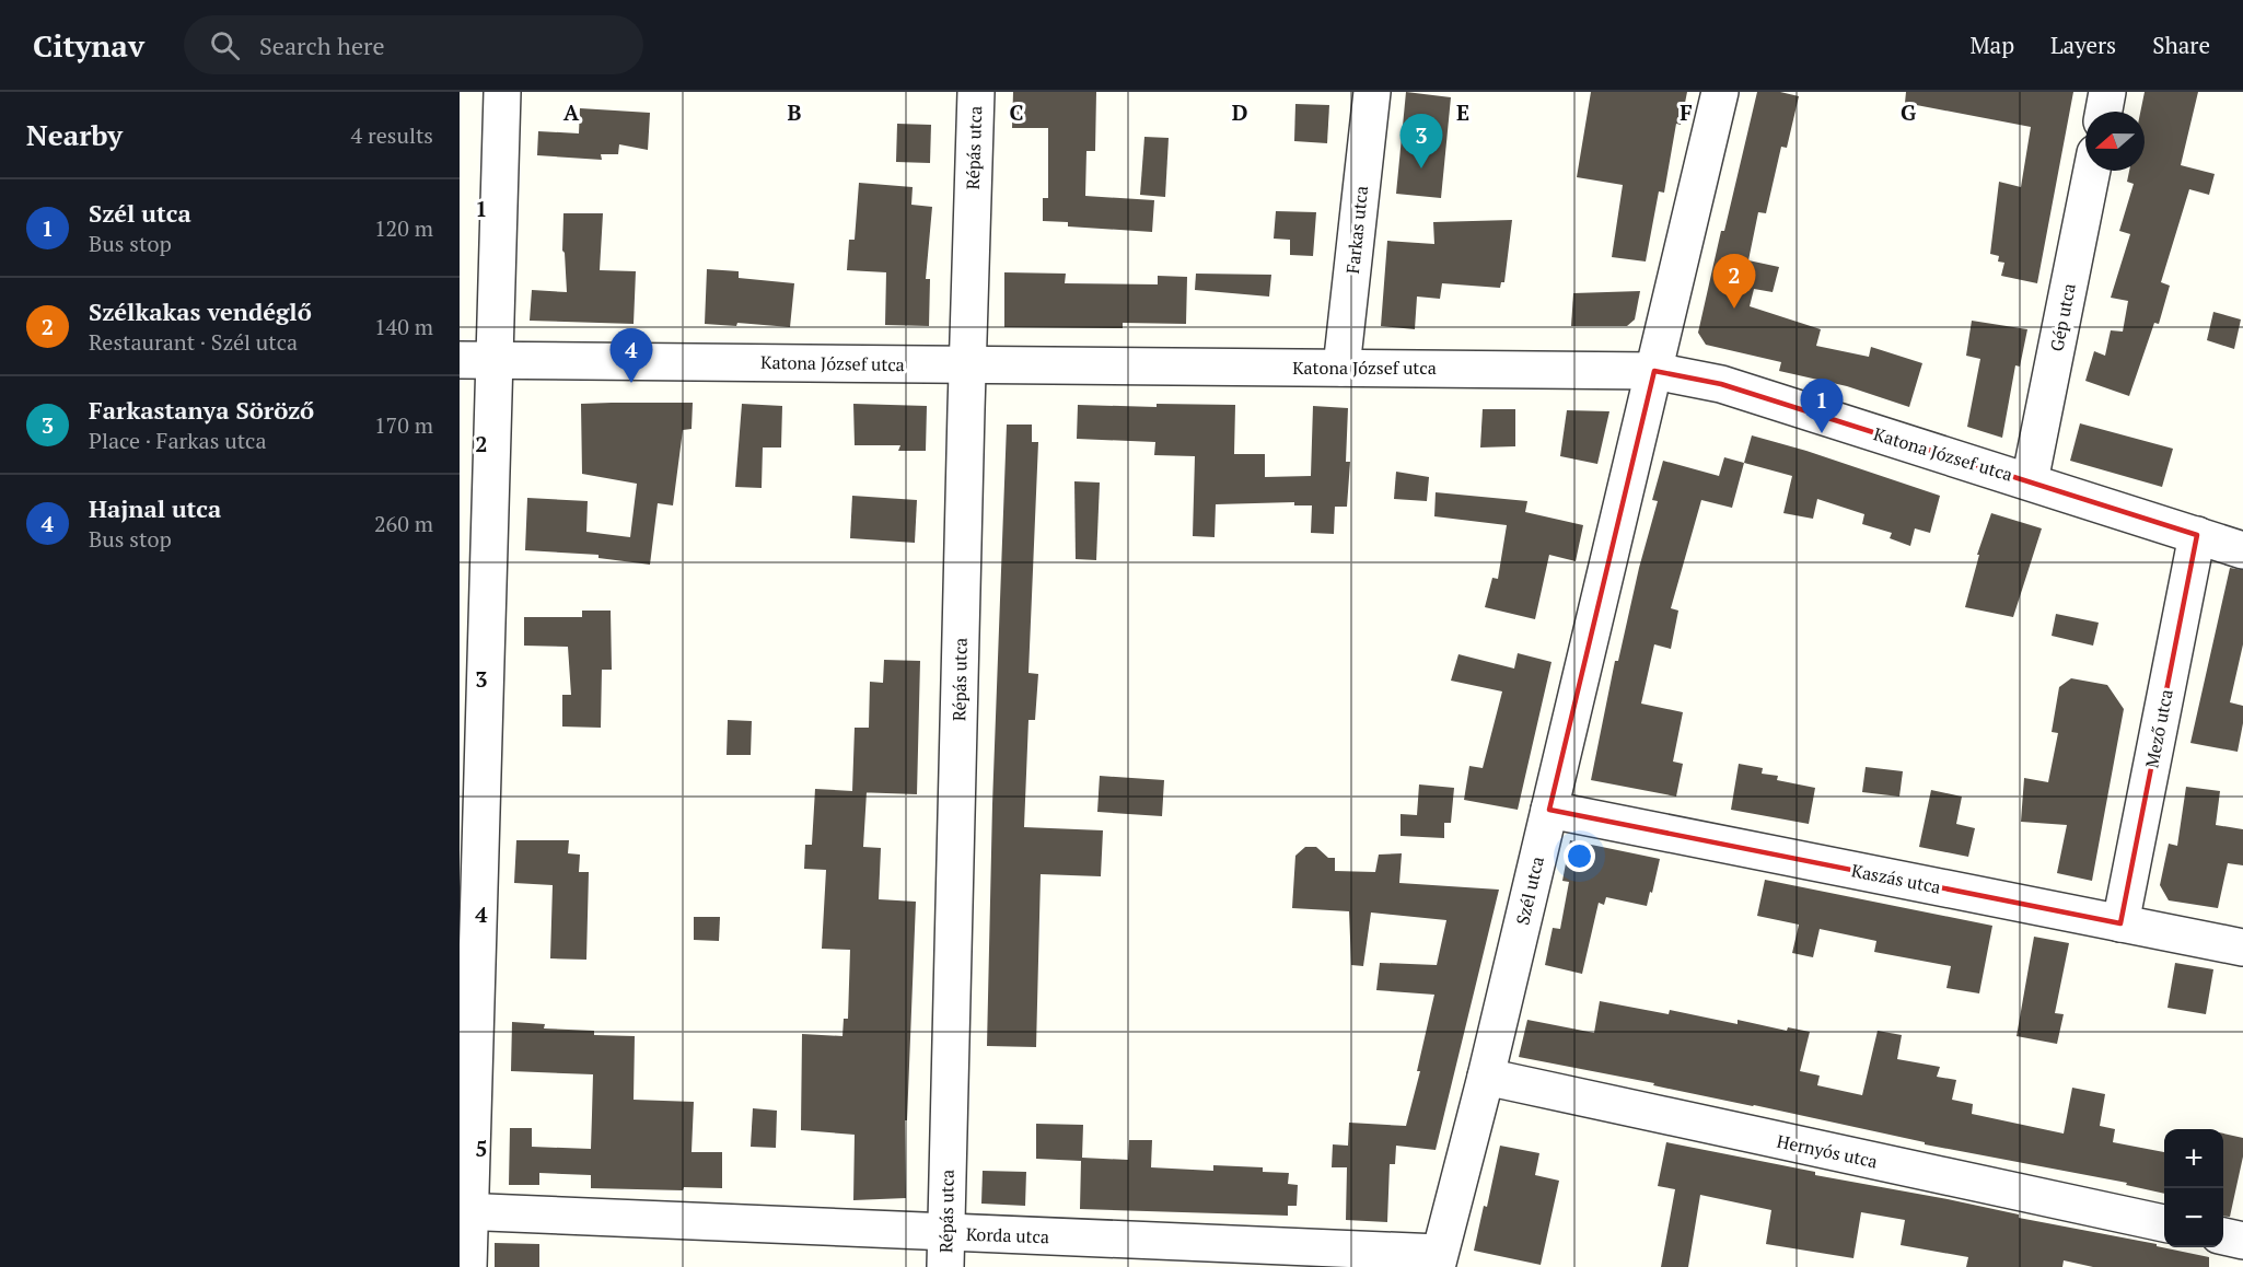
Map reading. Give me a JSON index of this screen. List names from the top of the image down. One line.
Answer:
{"streets":{"street":["Répás utca","Farkas utca","Gép utca","Katona József utca","Mező utca","Kaszás utca","Szél utca","Hernyós utca","Korda utca"]},"crossings":[["Répás utca","Katona József utca"],["Répás utca","Korda utca"],["Farkas utca","Katona József utca"],["Gép utca","Katona József utca"],["Katona József utca","Mező utca"],["Katona József utca","Szél utca"],["Mező utca","Kaszás utca"],["Kaszás utca","Szél utca"],["Szél utca","Hernyós utca"],["Szél utca","Korda utca"]],"north":"left","page":{"header":"Citynav","search":"Search here","nav":["Map","Layers","Share"],"heading":["Nearby","4 results"],"pins":["3","2","4","1"],"list":[{"mark":"1","name":"Szél utca","note":"Bus stop","value":"120 m"},{"mark":"2","name":"Szélkakas vendéglő","note":"Restaurant · Szél utca","value":"140 m"},{"mark":"3","name":"Farkastanya Söröző","note":"Place · Farkas utca","value":"170 m"},{"mark":"4","name":"Hajnal utca","note":"Bus stop","value":"260 m"}],"map_buttons":["+","−"]},"grid":{"columns":["A","B","C","D","E","F","G"],"rows":["1","2","3","4","5"]}}
